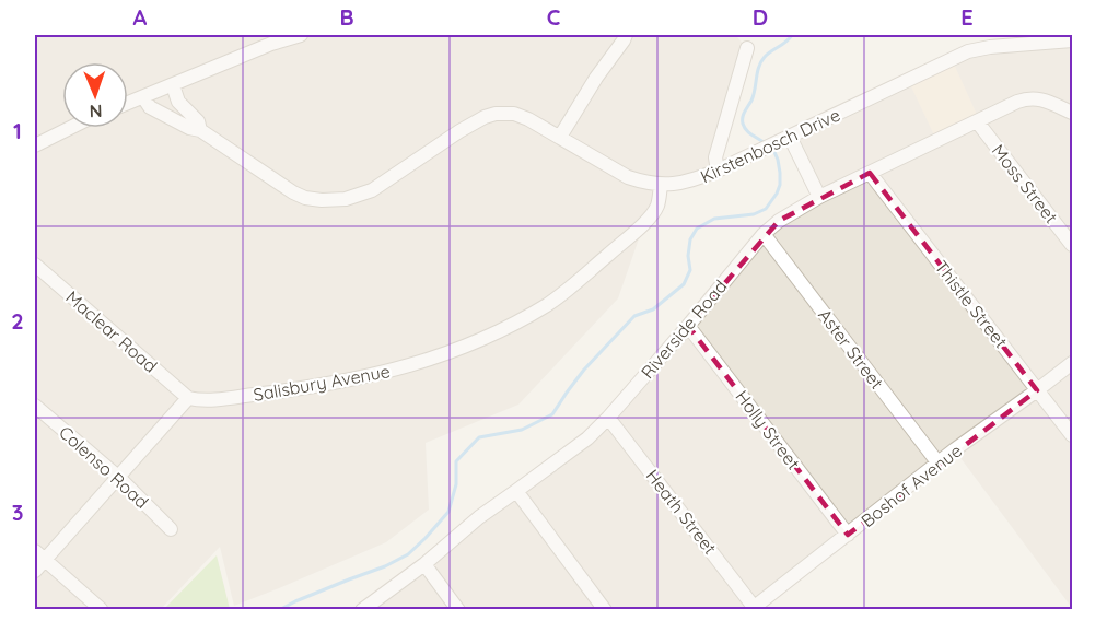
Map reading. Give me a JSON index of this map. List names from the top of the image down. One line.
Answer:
{"streets":{"street":["Kirstenbosch Drive","Moss Street","Thistle Street","Riverside Road","Maclear Road","Aster Street","Salisbury Avenue","Holly Street","Colenso Road","Boshof Avenue","Heath Street"]},"crossings":[["Kirstenbosch Drive","Salisbury Avenue"],["Moss Street","Riverside Road"],["Thistle Street","Riverside Road"],["Thistle Street","Boshof Avenue"],["Riverside Road","Aster Street"],["Riverside Road","Holly Street"],["Riverside Road","Heath Street"],["Maclear Road","Salisbury Avenue"],["Aster Street","Boshof Avenue"],["Holly Street","Boshof Avenue"],["Boshof Avenue","Heath Street"]],"north":"bottom","grid":{"columns":["A","B","C","D","E"],"rows":["1","2","3"]}}
